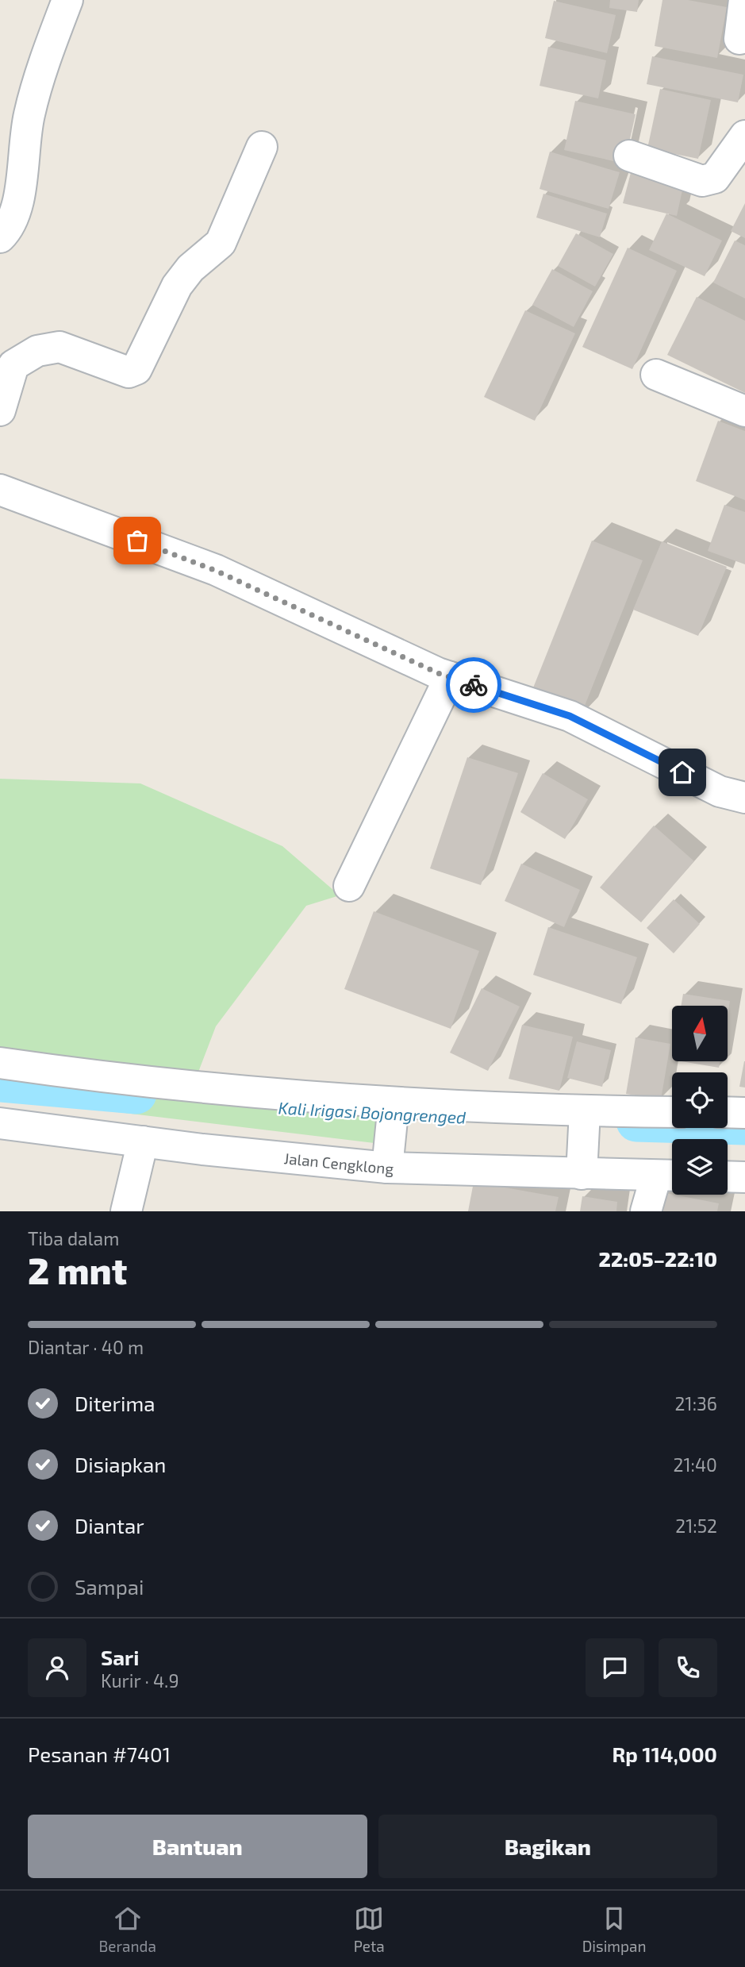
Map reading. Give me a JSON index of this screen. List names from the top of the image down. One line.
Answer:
{"streets":{"street":["Jalan Cengklong"]},"water":["Kali Irigasi Bojongrenged"],"north":"top","page":{"heading":["2 mnt","Tiba dalam","22:05–22:10"],"panel":["Sari","Kurir · 4.9","Pesanan #7401","Rp 114,000"],"bar":"Diantar · 40 m","list":[["Diterima","21:36"],["Disiapkan","21:40"],["Diantar","21:52"],"Sampai"],"buttons":["Bantuan","Bagikan"],"tabs":["Beranda","Peta","Disimpan"]}}
